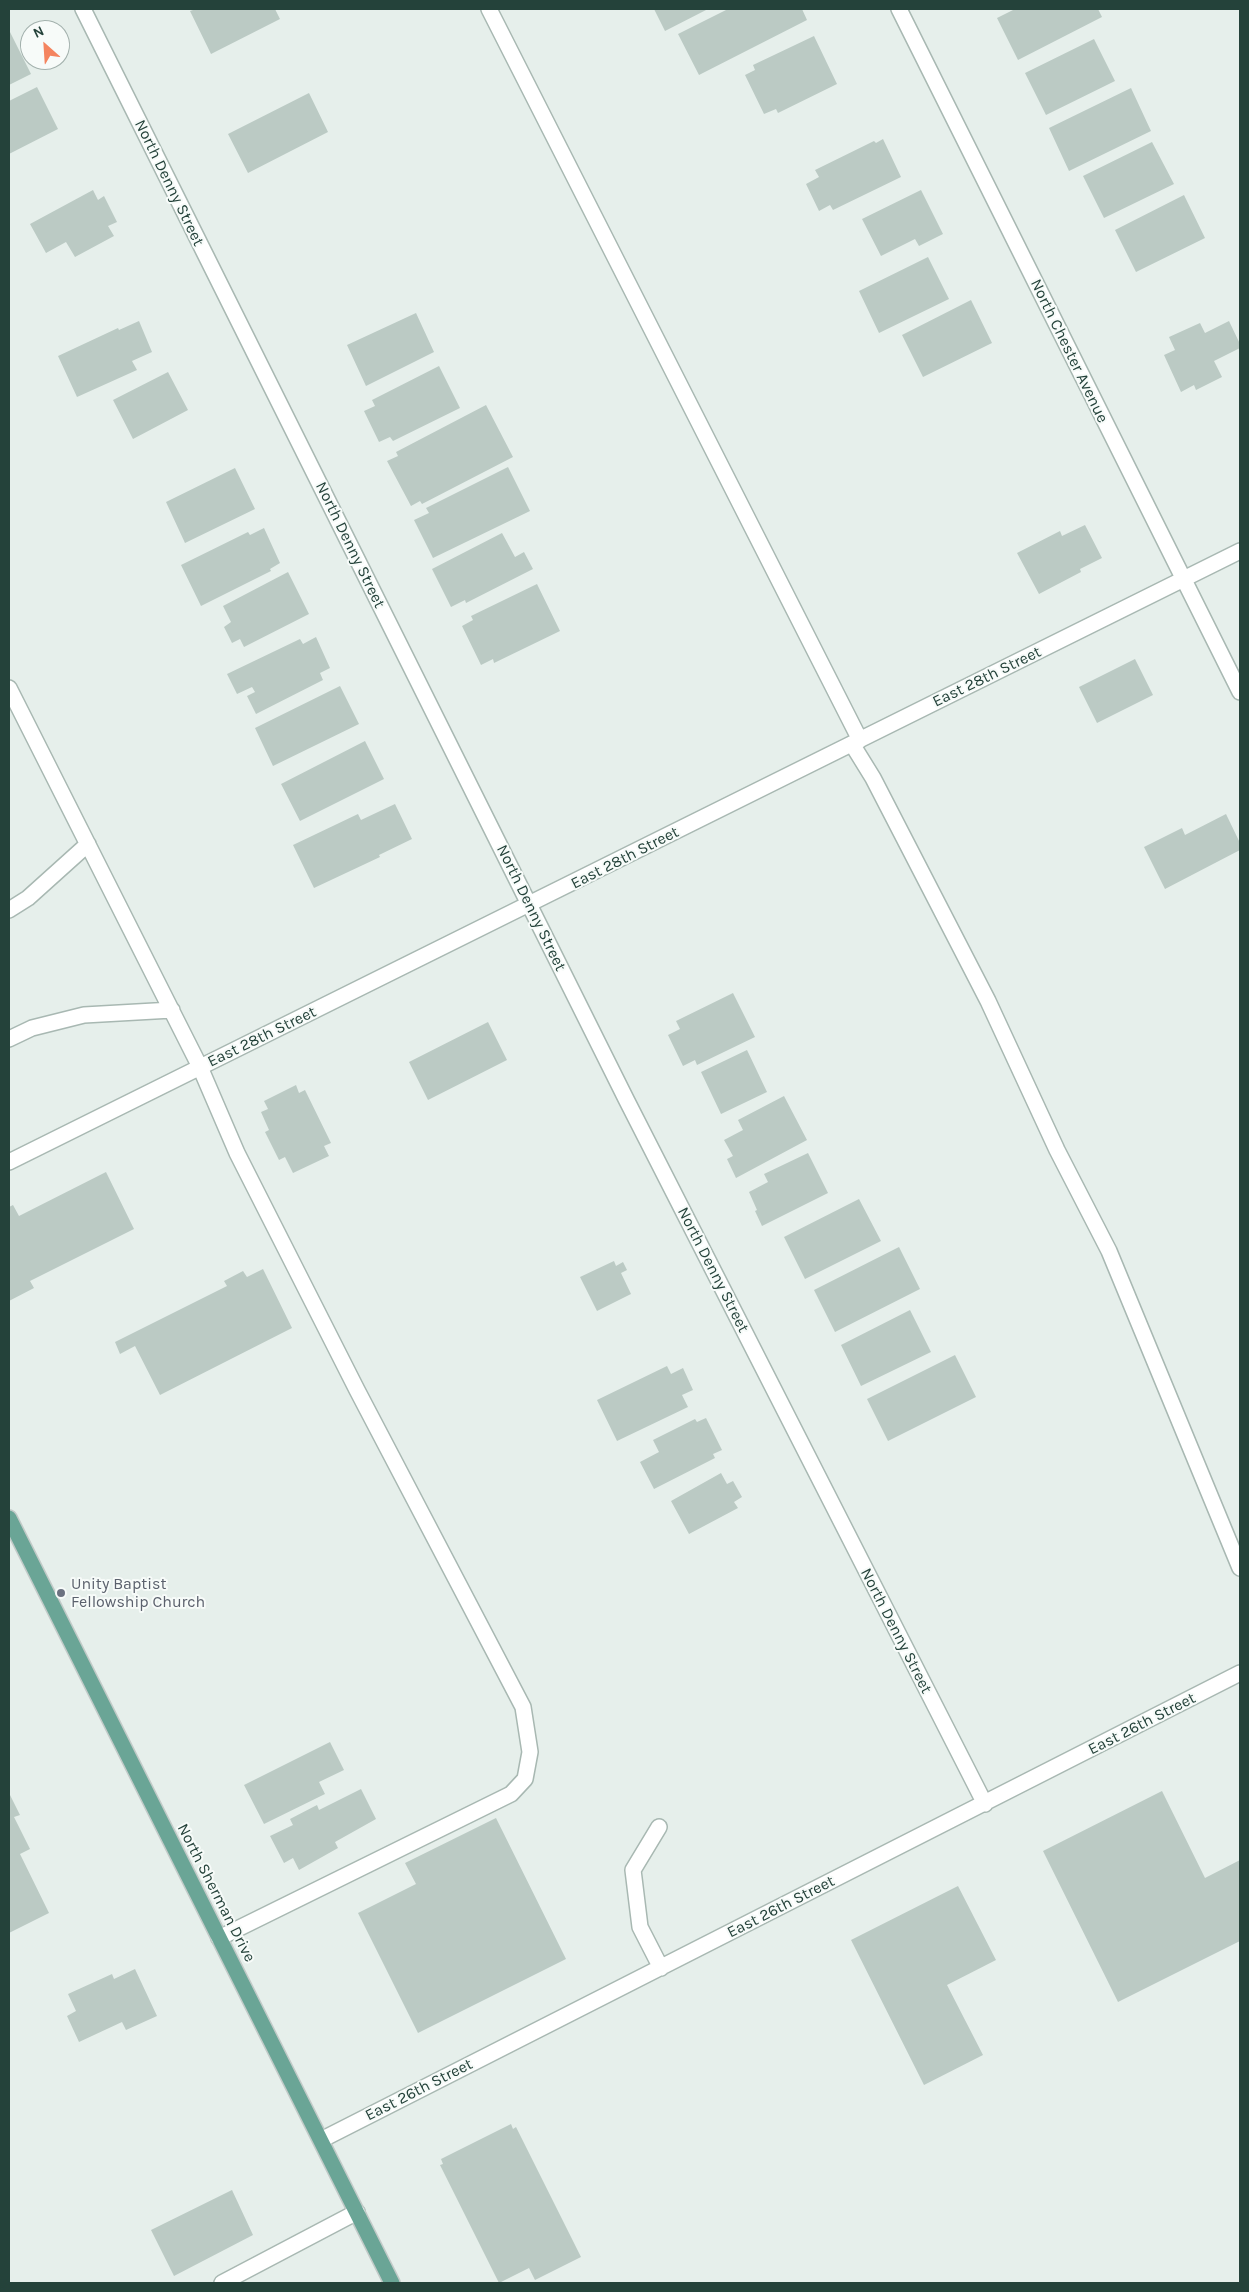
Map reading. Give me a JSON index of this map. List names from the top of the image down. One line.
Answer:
{"streets":{"main road":["North Sherman Drive"],"street":["North Denny Street","North Chester Avenue","East 28th Street","East 26th Street"]},"crossings":[["North Denny Street","East 28th Street"],["North Denny Street","East 26th Street"],["North Chester Avenue","East 28th Street"],["East 26th Street","North Sherman Drive"]],"places":["Unity Baptist Fellowship Church"],"north":"top left"}
